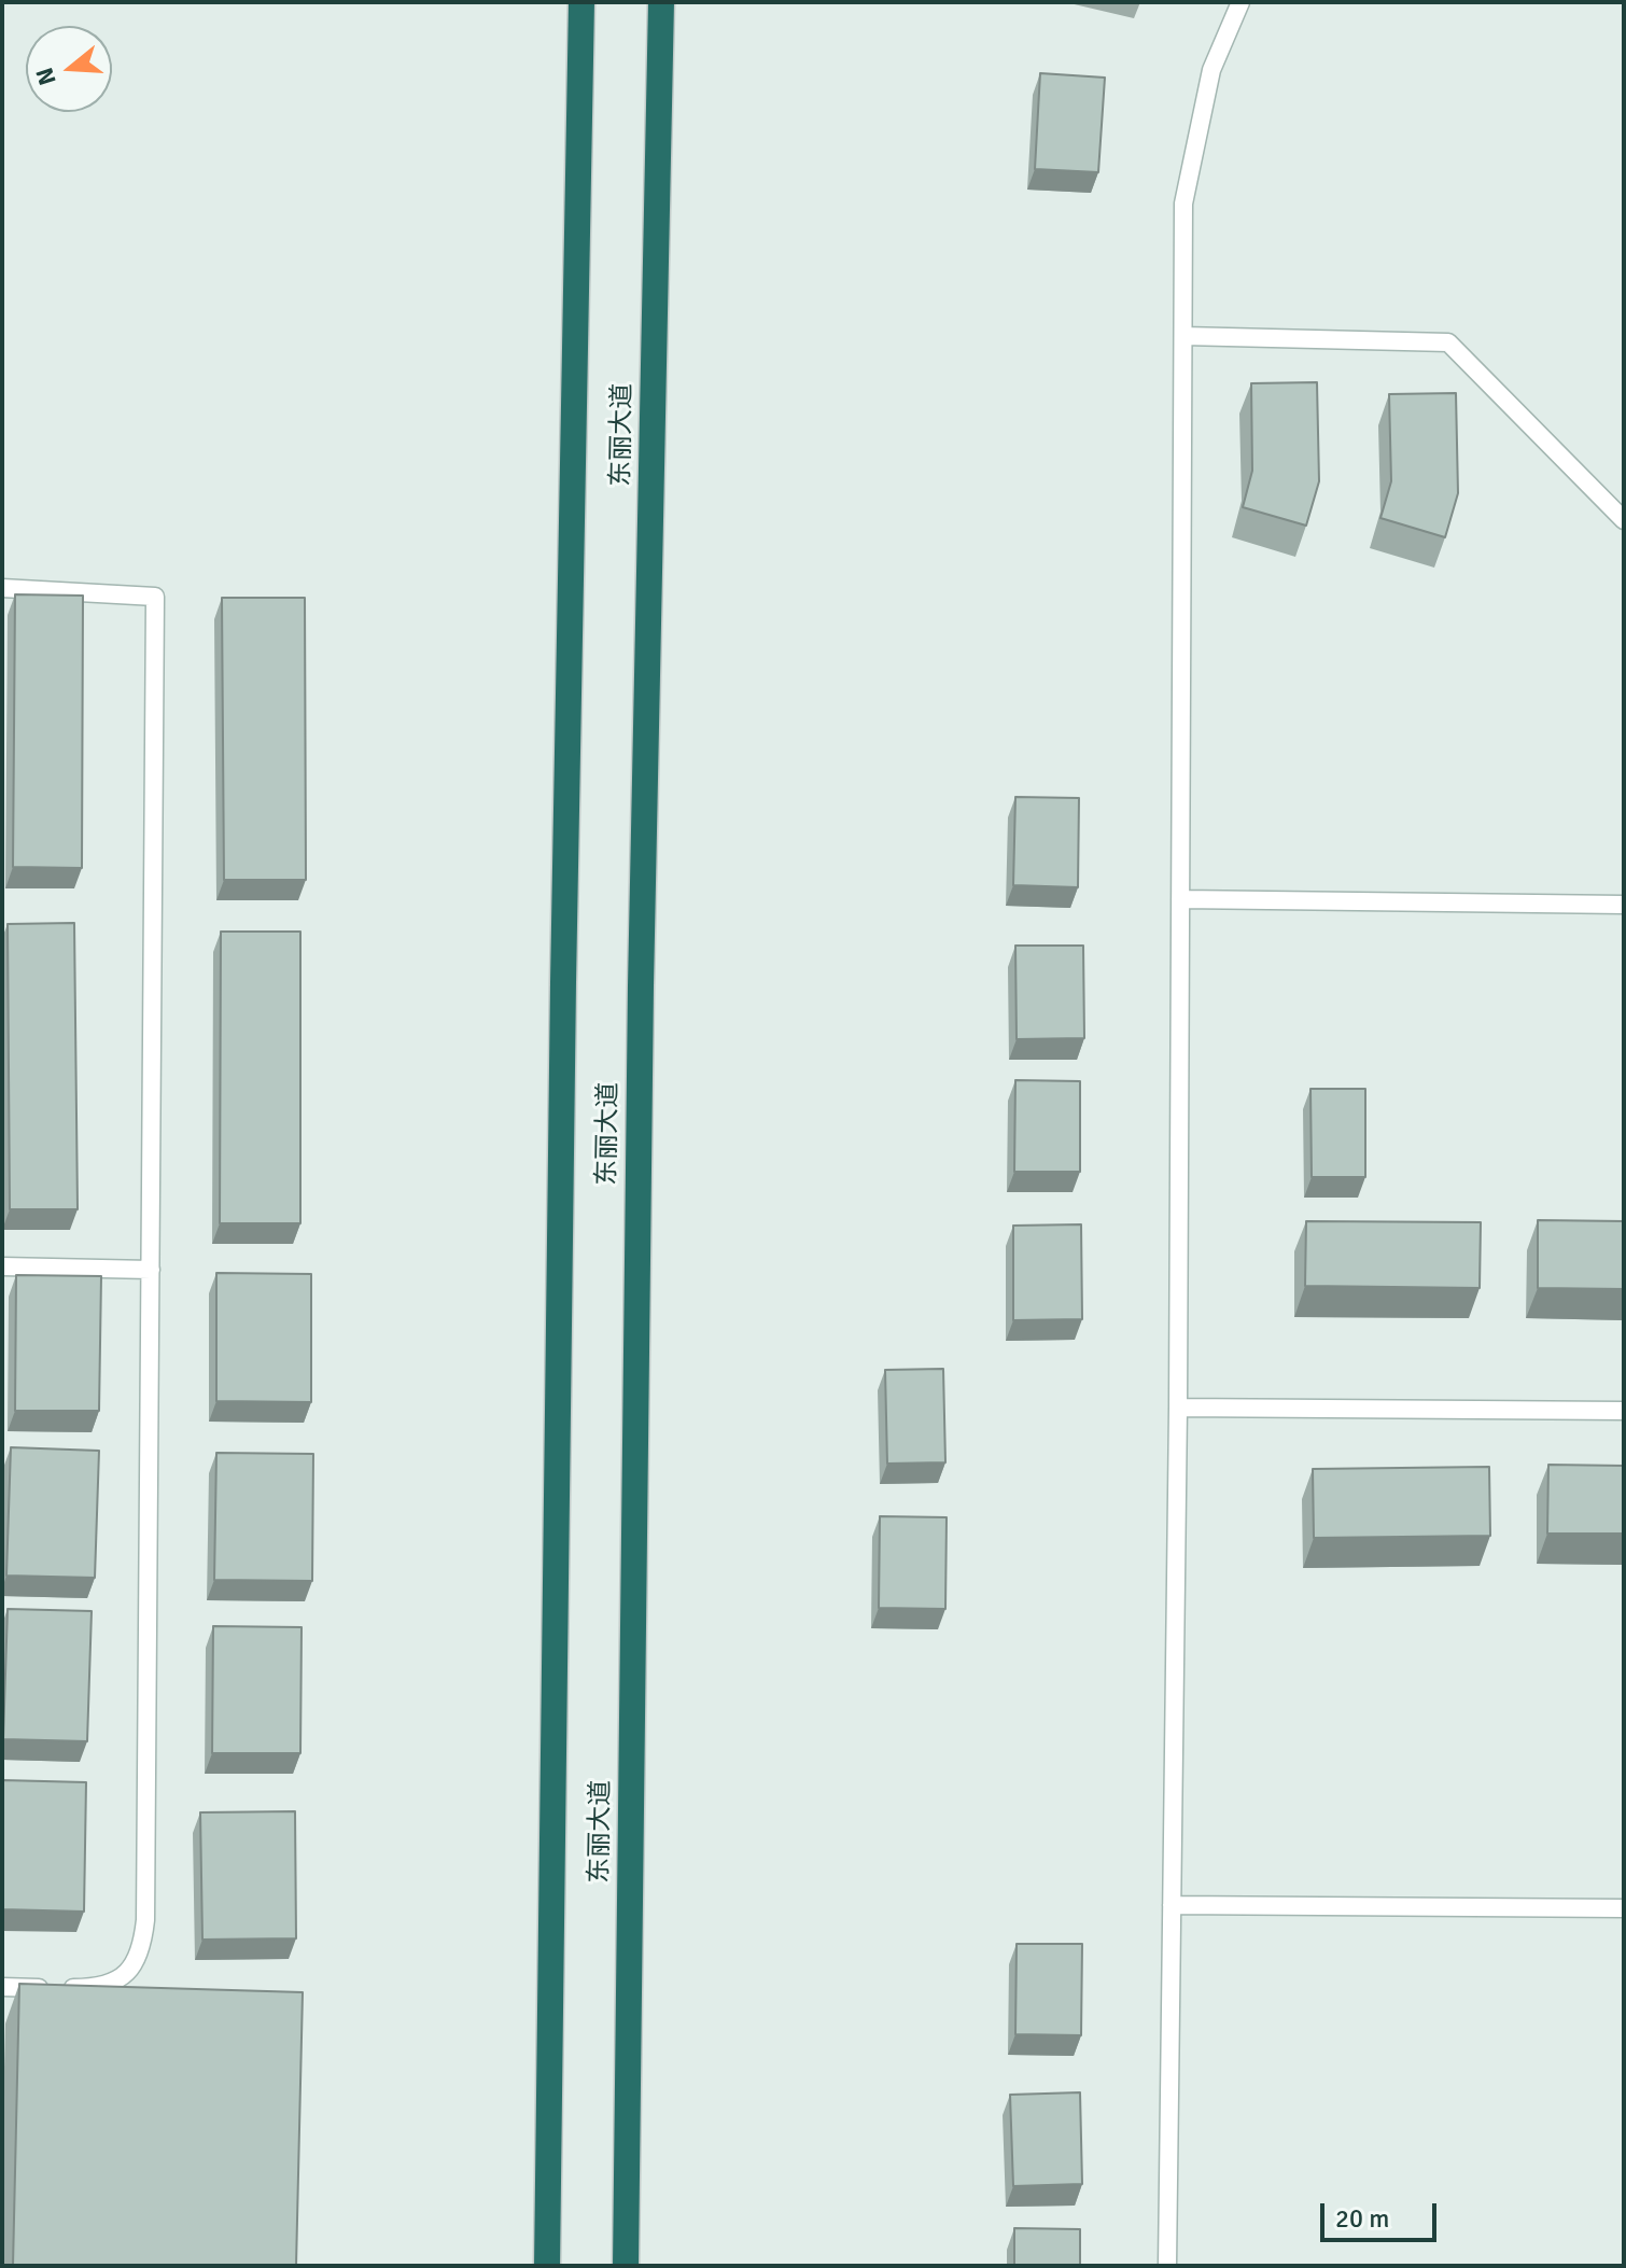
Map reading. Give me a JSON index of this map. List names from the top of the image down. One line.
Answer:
{"streets":{"highway":["东丽大道"]},"scale_bar":"20 m","north":"left"}
